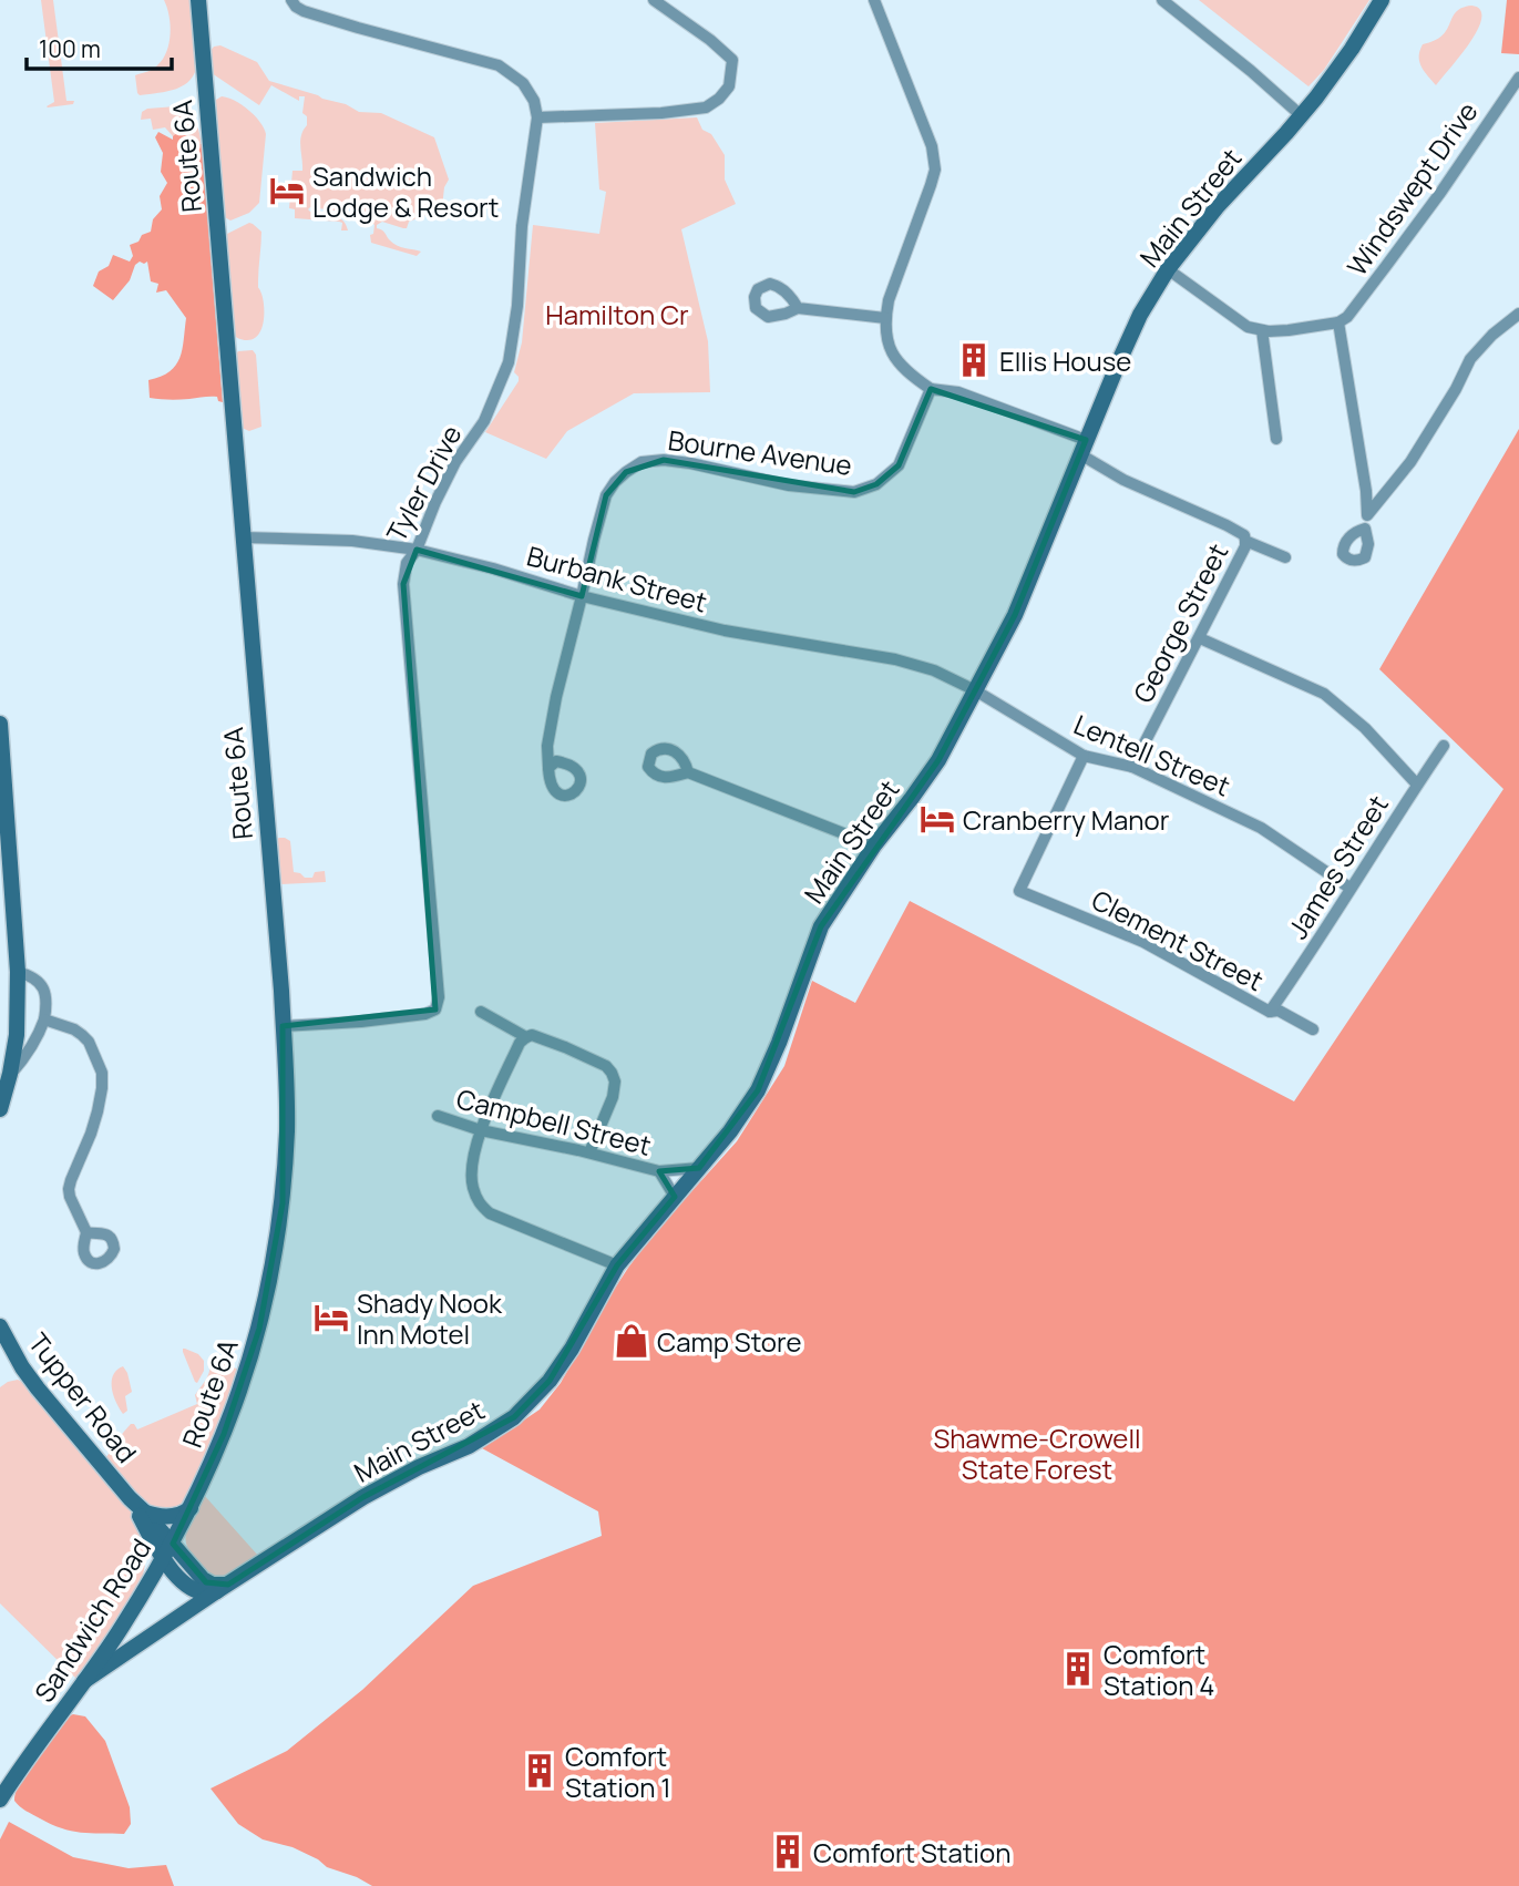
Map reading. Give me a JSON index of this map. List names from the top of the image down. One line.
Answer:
{"streets":{"main road":["Route 6A","Main Street","Tupper Road","Sandwich Road"],"street":["Windswept Drive","Bourne Avenue","Tyler Drive","Burbank Street","George Street","Lentell Street","James Street","Clement Street","Campbell Street"]},"crossings":[["Route 6A","Tyler Drive"],["Route 6A","Burbank Street"],["Route 6A","Tupper Road"],["Route 6A","Sandwich Road"],["Main Street","Burbank Street"],["Main Street","Lentell Street"],["Main Street","Campbell Street"],["Main Street","Sandwich Road"],["Bourne Avenue","Burbank Street"],["Tyler Drive","Burbank Street"],["Burbank Street","Lentell Street"],["George Street","Lentell Street"],["Lentell Street","James Street"],["Lentell Street","Clement Street"],["James Street","Clement Street"],["Tupper Road","Sandwich Road"]],"parks":["Hamilton Cr","Shawme-Crowell State Forest"],"places":{"hotel":["Sandwich Lodge & Resort","Cranberry Manor","Shady Nook Inn Motel"],"building":["Ellis House","Comfort Station 4","Comfort Station 1","Comfort Station"],"shop":["Camp Store"]},"scale_bar":"100 m"}
